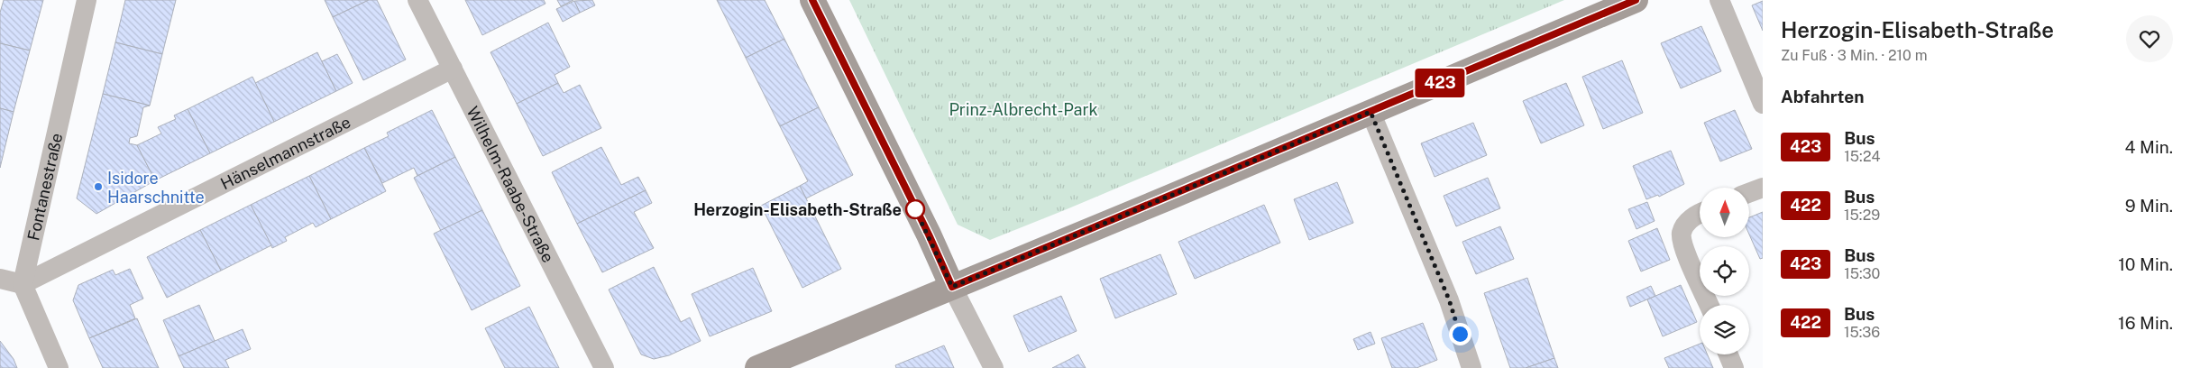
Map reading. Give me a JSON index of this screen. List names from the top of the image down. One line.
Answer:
{"streets":{"street":["Hänselmannstraße","Wilhelm-Raabe-Straße","Fontanestraße"]},"crossings":[["Hänselmannstraße","Wilhelm-Raabe-Straße"],["Hänselmannstraße","Fontanestraße"]],"parks":["Prinz-Albrecht-Park"],"places":["Isidore Haarschnitte","Herzogin-Elisabeth-Straße"],"lines":["bus line 423"],"north":"top","page":{"on_map":"423","heading":[["Herzogin-Elisabeth-Straße","Zu Fuß · 3 Min. · 210 m"],"Abfahrten"],"list":[{"mark":"423","name":"Bus","note":"15:24","value":"4 Min."},{"mark":"422","name":"Bus","note":"15:29","value":"9 Min."},{"mark":"423","name":"Bus","note":"15:30","value":"10 Min."},{"mark":"422","name":"Bus","note":"15:36","value":"16 Min."}]}}
